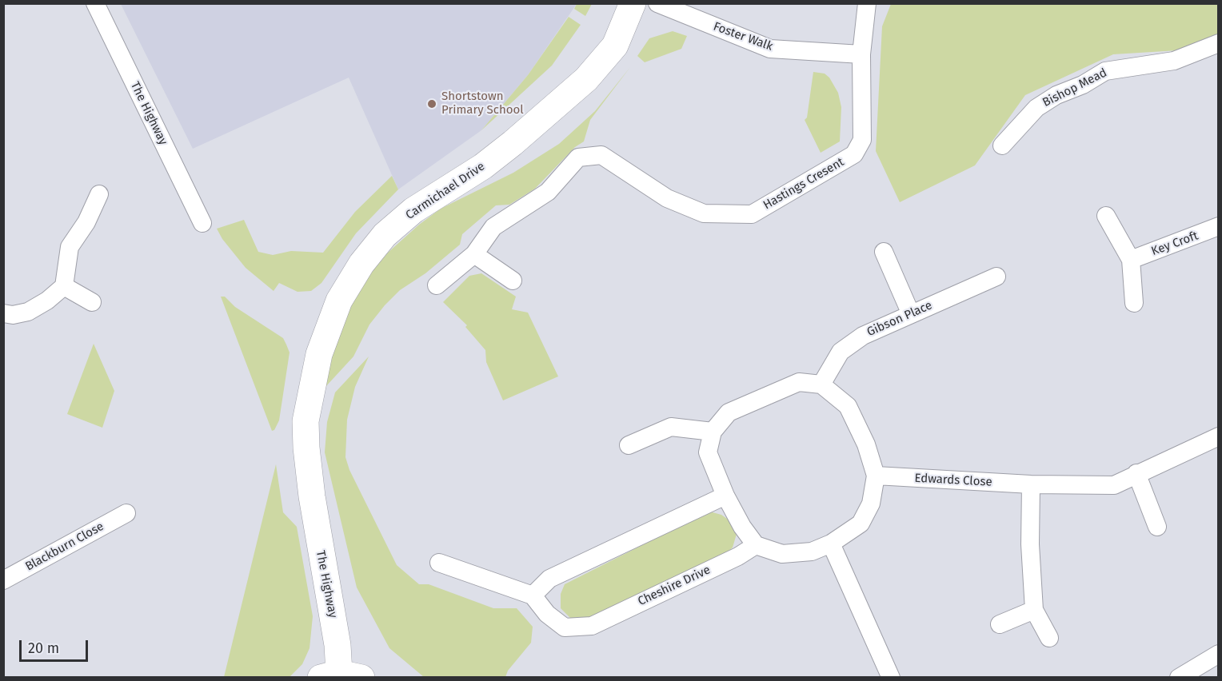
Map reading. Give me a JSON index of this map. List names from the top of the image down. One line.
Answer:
{"streets":{"main road":["The Highway","Carmichael Drive"],"street":["Foster Walk","Bishop Mead","Hastings Cresent","Key Croft","Gibson Place","Edwards Close","Blackburn Close","Cheshire Drive"]},"crossings":[["Foster Walk","Hastings Cresent"],["The Highway","Carmichael Drive"],["Gibson Place","Edwards Close"],["Gibson Place","Cheshire Drive"],["Edwards Close","Cheshire Drive"]],"places":["Shortstown Primary School"],"scale_bar":"20 m"}
